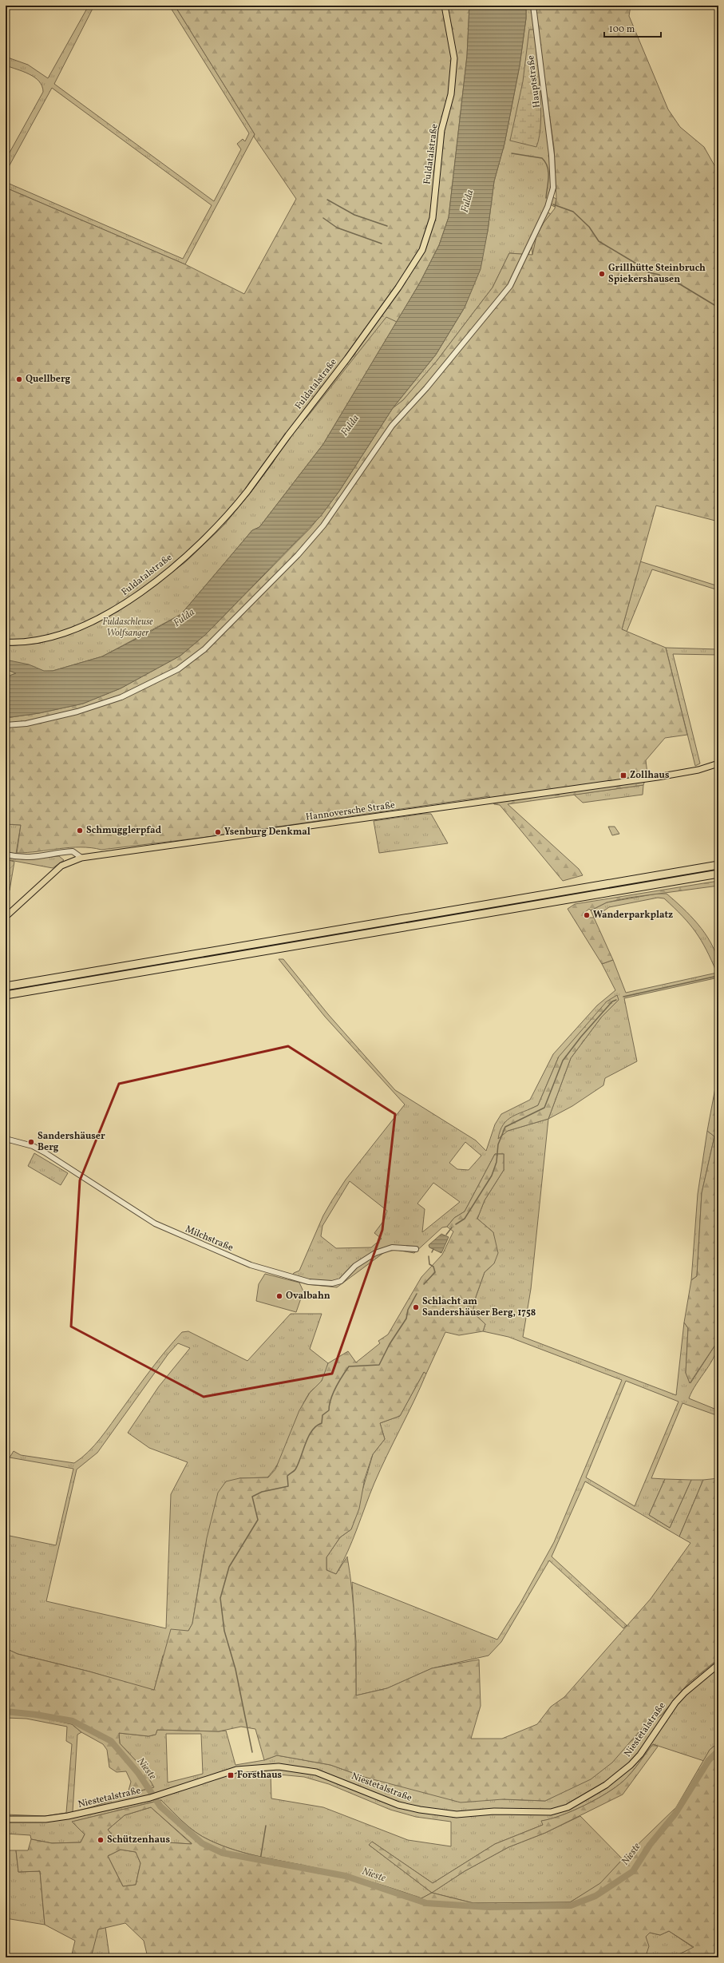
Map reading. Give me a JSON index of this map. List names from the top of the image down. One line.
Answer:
{"streets":{"main road":["Fuldatalstraße","Hannoversche Straße","Niestetalstraße"],"street":["Hauptstraße","Milchstraße"]},"water":["Fulda","Nieste"],"parks":["Fuldaschleuse Wolfsanger"],"places":{"other":["Grillhütte Steinbruch Spiekershausen","Quellberg","Schmugglerpfad","Ysenburg Denkmal","Wanderparkplatz","Sandershäuser Berg","Ovalbahn","Schlacht am Sandershäuser Berg, 1758","Schützenhaus"],"transit":["Zollhaus","Forsthaus"]},"scale_bar":"100 m"}
